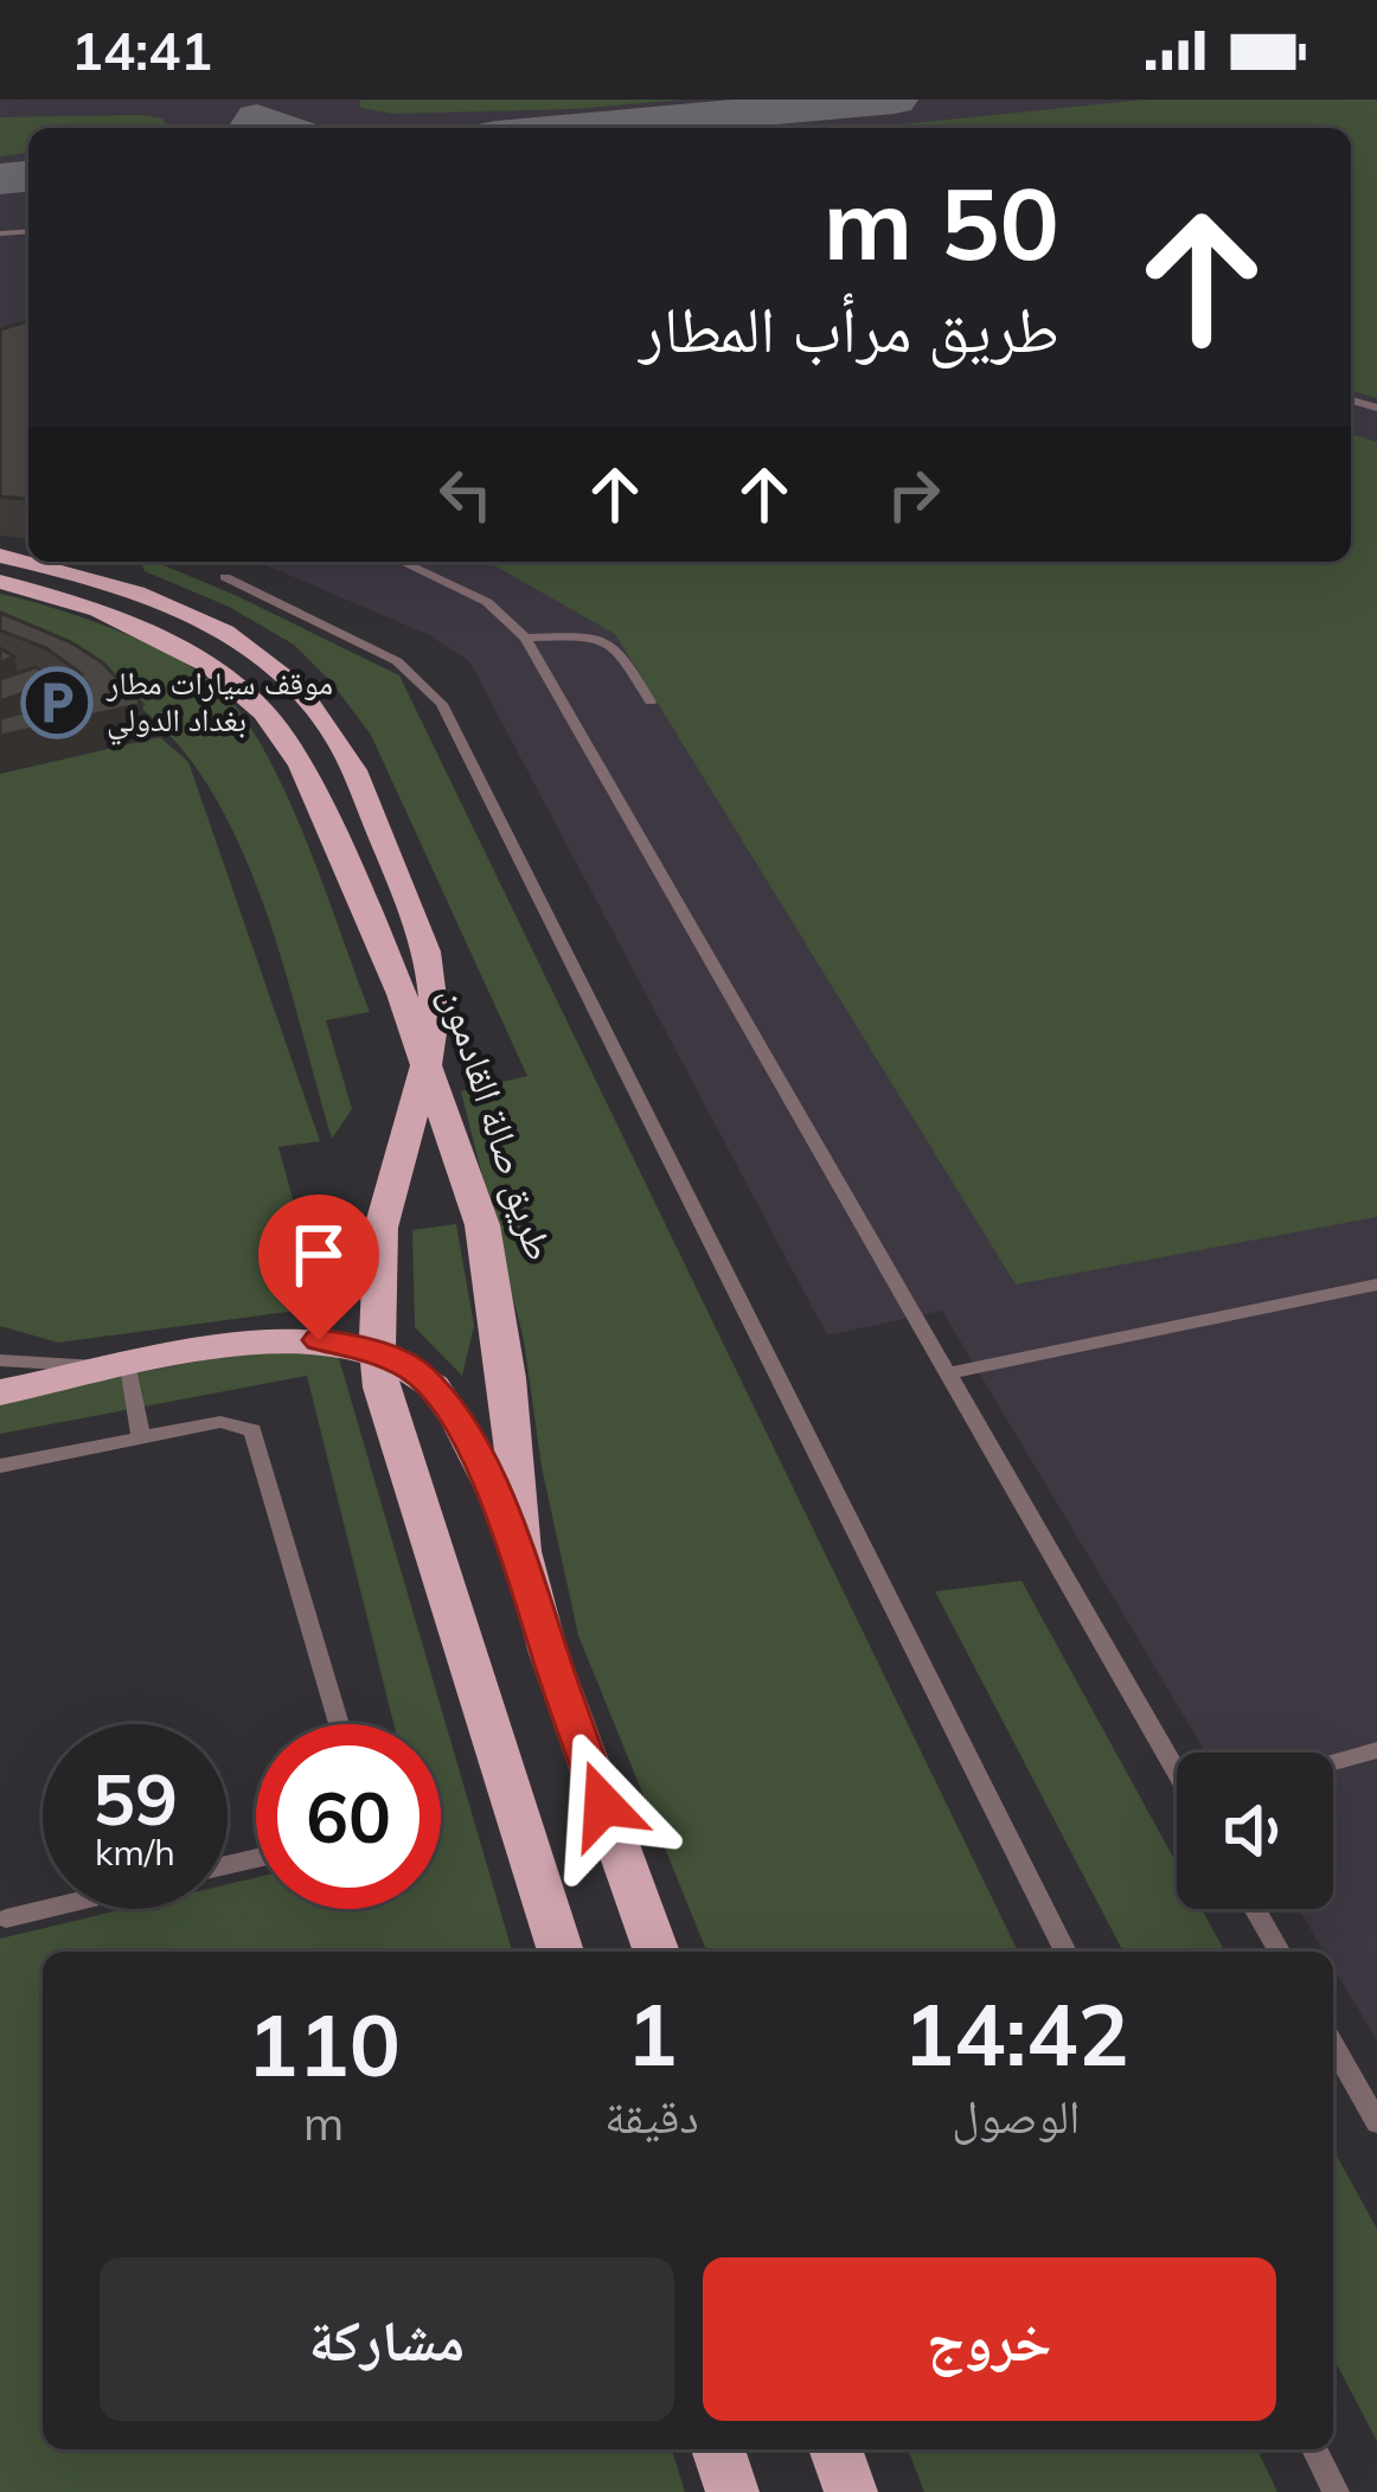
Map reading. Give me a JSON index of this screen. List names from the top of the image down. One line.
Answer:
{"streets":{"main road":["طريق صالة القادمون"]},"places":{"parking":["موقف سيارات مطار بغداد الدولي"]},"page":{"status":"14:41","turn":["50 m","طريق مرأب المطار"],"speed":"59 km/h","limit":"60","eta":["14:42","الوصول","1","دقيقة","110","m"],"buttons":["خروج","مشاركة"]}}
